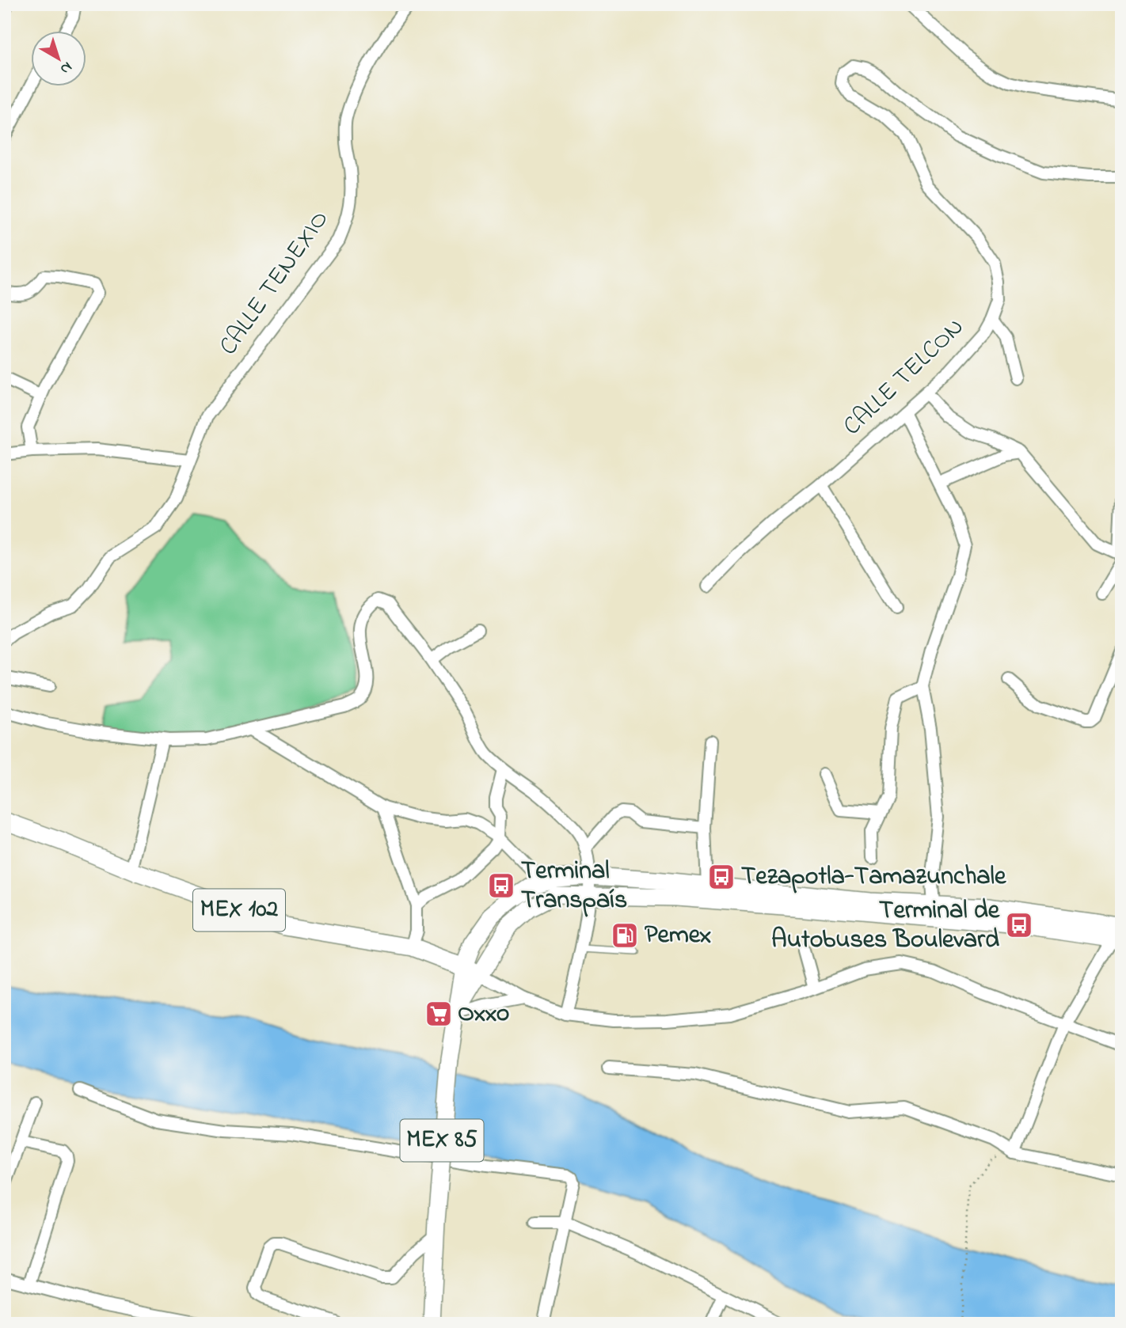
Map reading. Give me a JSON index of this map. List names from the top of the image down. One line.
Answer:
{"streets":{"main road":["MEX 102","MEX 85"],"street":["CALLE TENEXIO","CALLE TELCON"]},"crossings":[["MEX 102","MEX 85"]],"places":{"bus stop":["Tezapotla-Tamazunchale","Terminal Transpaís","Terminal de Autobuses Boulevard"],"fuel station":["Pemex"],"supermarket":["Oxxo"]},"north":"bottom right"}
